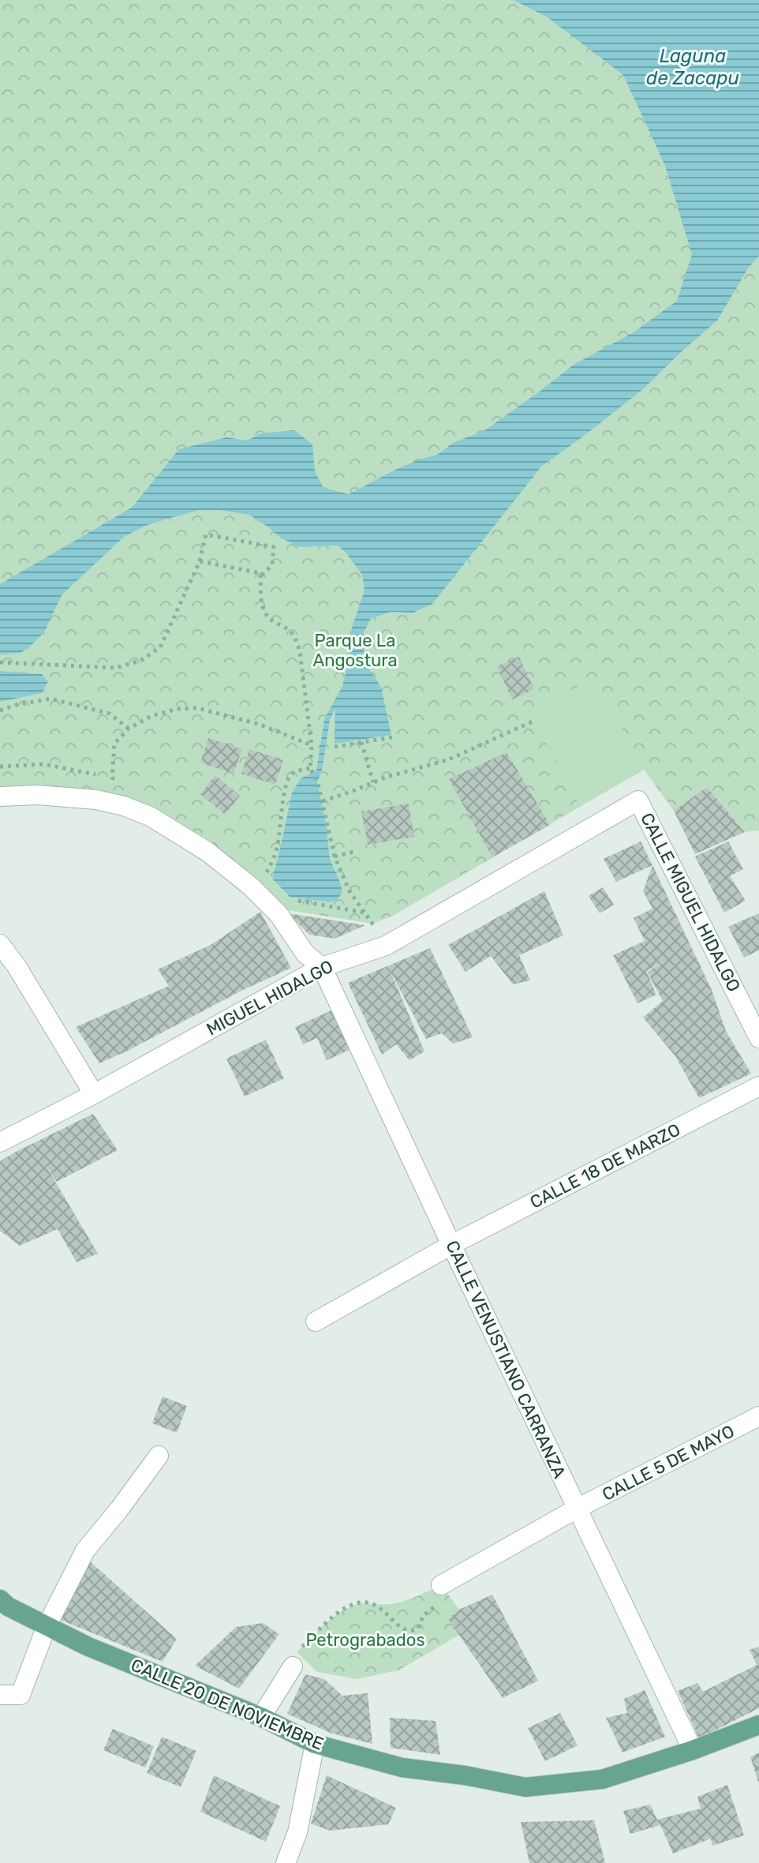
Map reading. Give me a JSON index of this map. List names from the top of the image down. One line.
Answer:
{"streets":{"main road":["CALLE 20 DE NOVIEMBRE"],"street":["CALLE MIGUEL HIDALGO","MIGUEL HIDALGO","CALLE 18 DE MARZO","CALLE VENUSTIANO CARRANZA","CALLE 5 DE MAYO"]},"crossings":[["CALLE MIGUEL HIDALGO","MIGUEL HIDALGO"],["MIGUEL HIDALGO","CALLE VENUSTIANO CARRANZA"],["CALLE 18 DE MARZO","CALLE VENUSTIANO CARRANZA"],["CALLE VENUSTIANO CARRANZA","CALLE 5 DE MAYO"],["CALLE VENUSTIANO CARRANZA","CALLE 20 DE NOVIEMBRE"]],"water":["Laguna de Zacapu"],"parks":["Parque La Angostura","Petrograbados"]}
